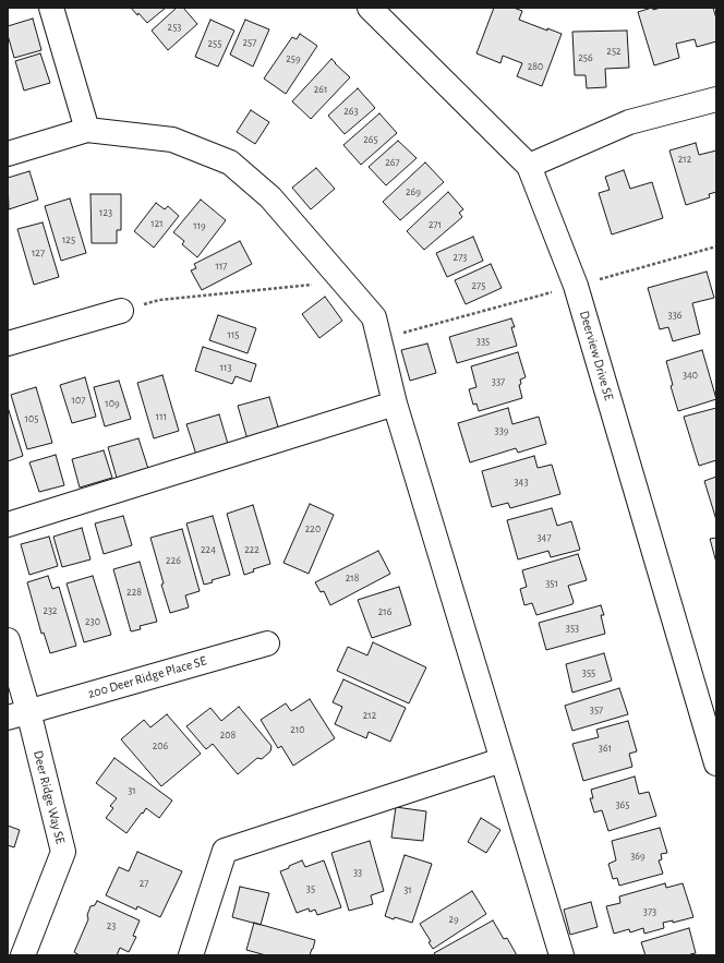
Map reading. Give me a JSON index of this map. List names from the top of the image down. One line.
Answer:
{"streets":{"street":["Deerview Drive SE","200 Deer Ridge Place SE","Deer Ridge Way SE"]},"crossings":[["200 Deer Ridge Place SE","Deer Ridge Way SE"]],"house_numbers":["253","257","255","252","256","259","280","261","263","265","212","267","269","123","121","271","119","125","127","273","117","275","336","115","335","113","340","337","107","109","111","105","339","343","220","347","224","222","226","218","351","228","232","216","230","353","355","357","212","210","208","206","361","31","365","369","33","27","35","31","373","29","23"]}
